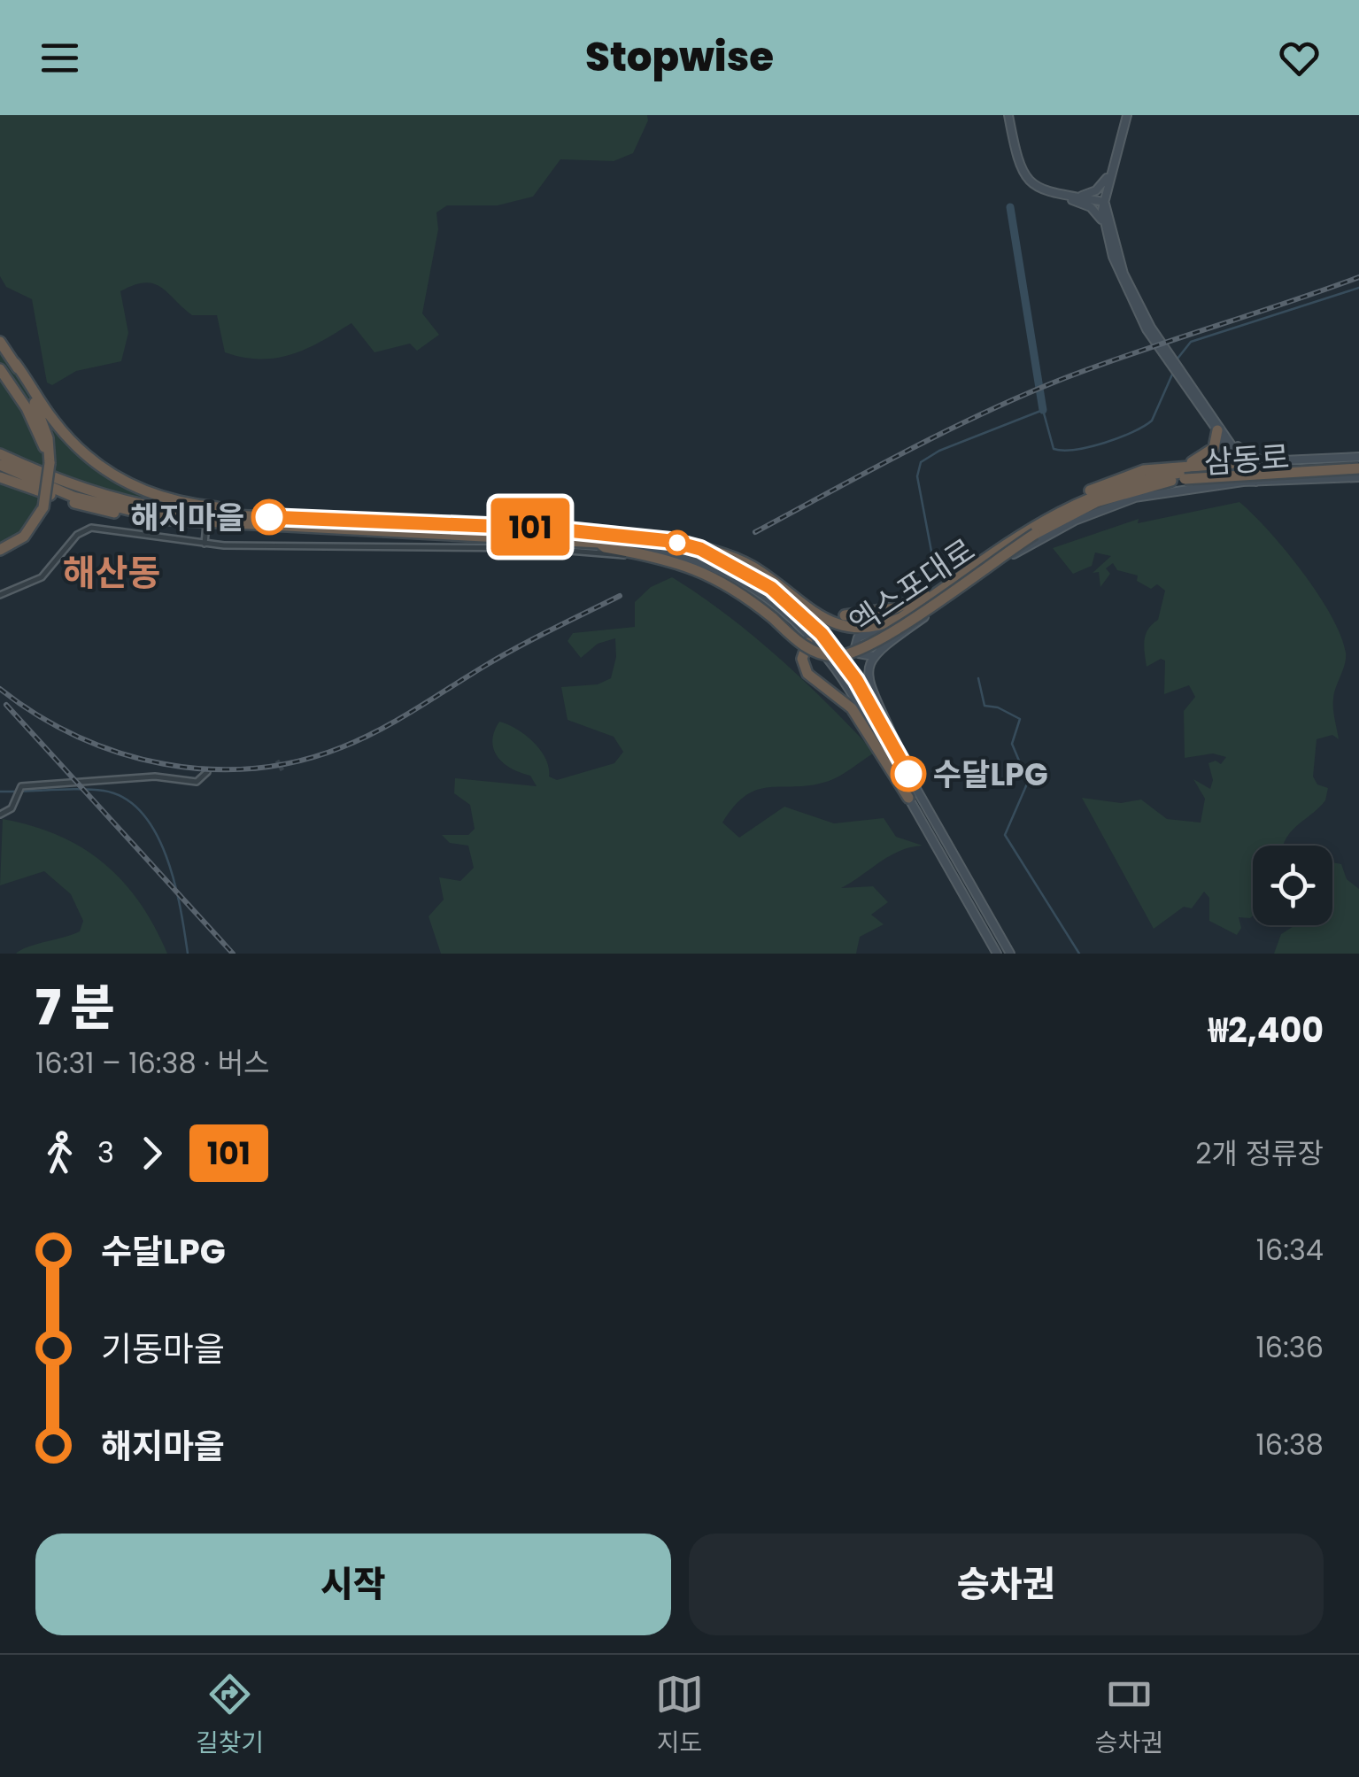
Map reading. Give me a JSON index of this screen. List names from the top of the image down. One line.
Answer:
{"streets":{"highway":["엑스포대로"],"street":["삼동로"]},"districts":["해산동"],"places":["해지마을","수달LPG"],"lines":["bus line 101"],"page":{"header":"Stopwise","on_map":"101","heading":["7 분","16:31 – 16:38 · 버스","₩2,400"],"legs":["3","101","2개 정류장"],"list":[{"name":"수달LPG","value":"16:34"},{"name":"기동마을","value":"16:36"},{"name":"해지마을","value":"16:38"}],"buttons":["시작","승차권"],"tabs":["길찾기","지도","승차권"]}}
